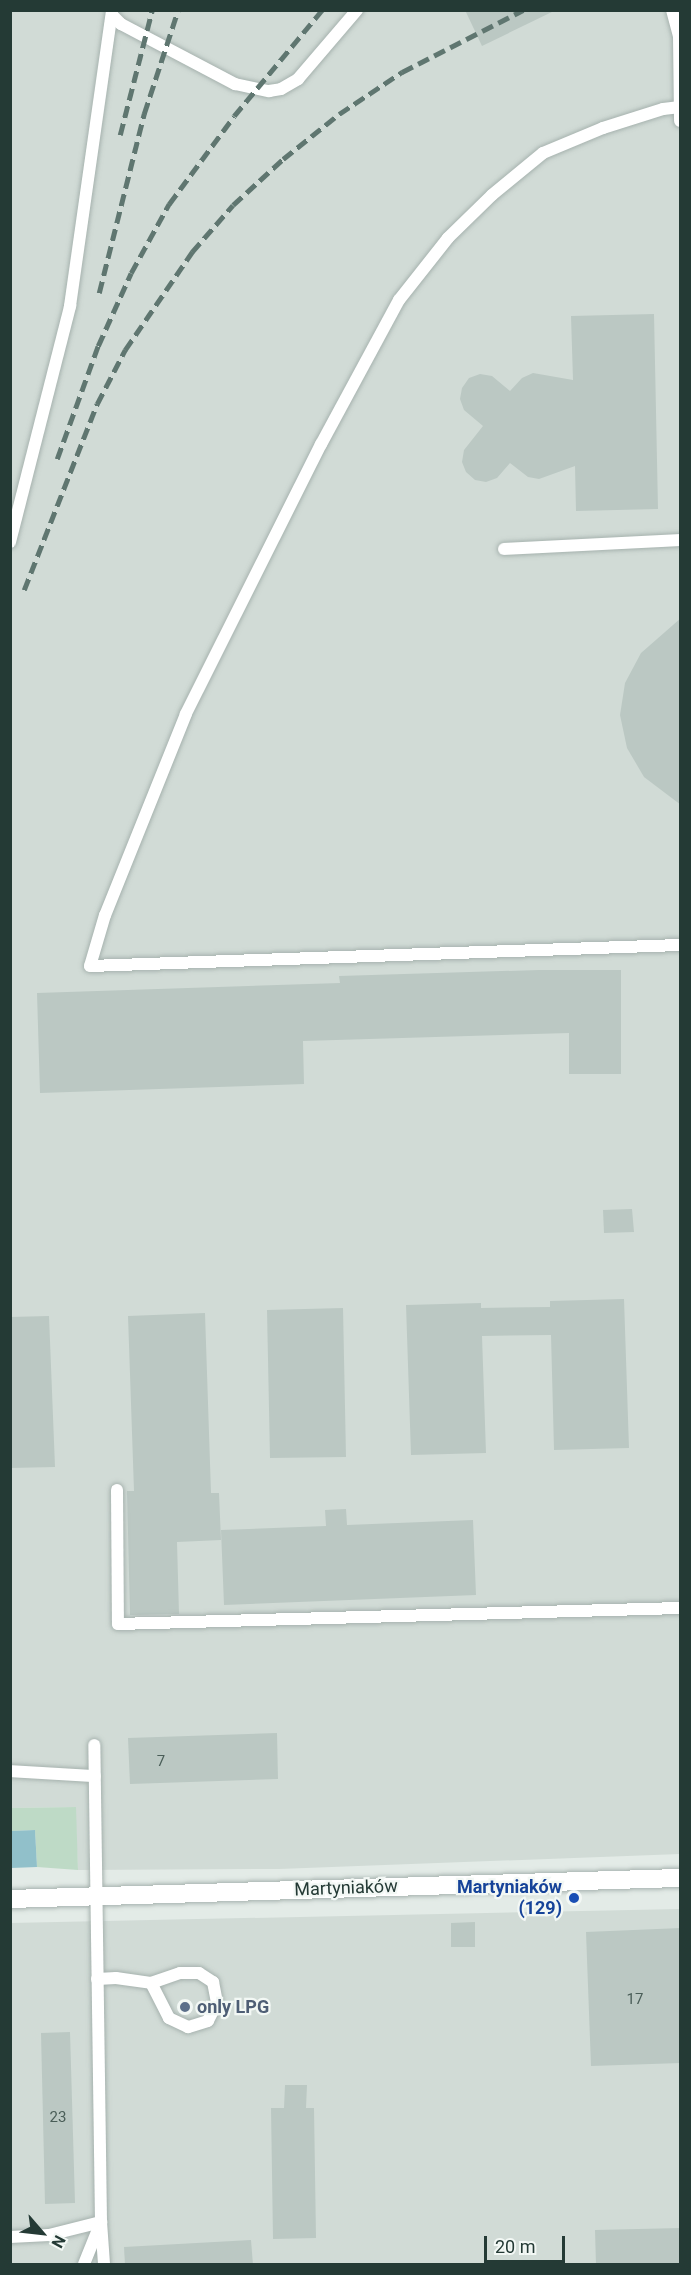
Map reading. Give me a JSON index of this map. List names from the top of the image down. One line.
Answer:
{"streets":{"main road":["Martyniaków"]},"places":["Martyniaków (129)","only LPG"],"house_numbers":["7","17","23"],"scale_bar":"20 m","north":"bottom right"}
